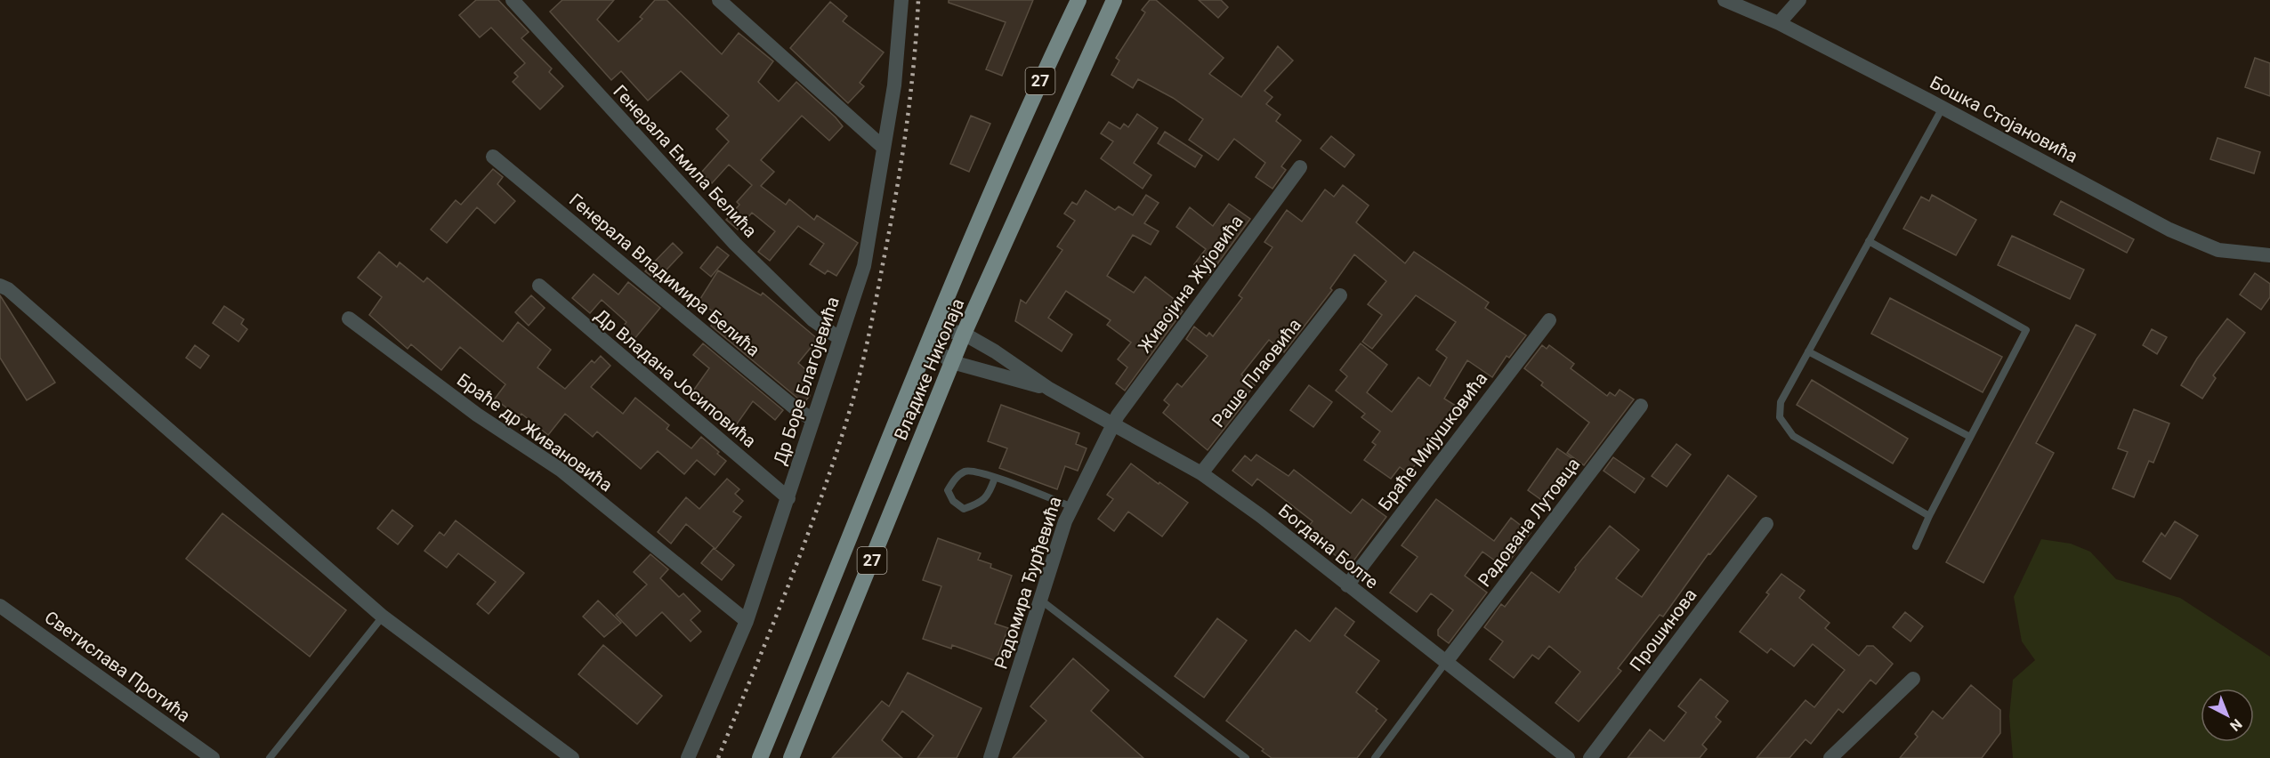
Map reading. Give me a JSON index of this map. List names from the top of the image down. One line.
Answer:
{"streets":{"main road":["27","Владике Николаја"],"street":["Бошка Стојановића","Генерала Емила Белића","Генерала Владимира Белића","Живојина Жујовића","Раше Плаовића","Др Владана Јосиповића","Др Боре Благојевића","Браће др Живановића","Браће Мијушковића","Радована Лутовца","Богдана Болте","Радомира Ђурђевића","Прошинова","Светислава Протића"]},"crossings":[["Генерала Емила Белића","Др Боре Благојевића"],["Генерала Владимира Белића","Др Боре Благојевића"],["Живојина Жујовића","Богдана Болте"],["Живојина Жујовића","Радомира Ђурђевића"],["Владике Николаја","Богдана Болте"],["Раше Плаовића","Богдана Болте"],["Др Владана Јосиповића","Др Боре Благојевића"],["Др Боре Благојевића","Браће др Живановића"],["Браће Мијушковића","Богдана Болте"],["Радована Лутовца","Богдана Болте"],["Богдана Болте","Радомира Ђурђевића"]],"north":"bottom right"}
